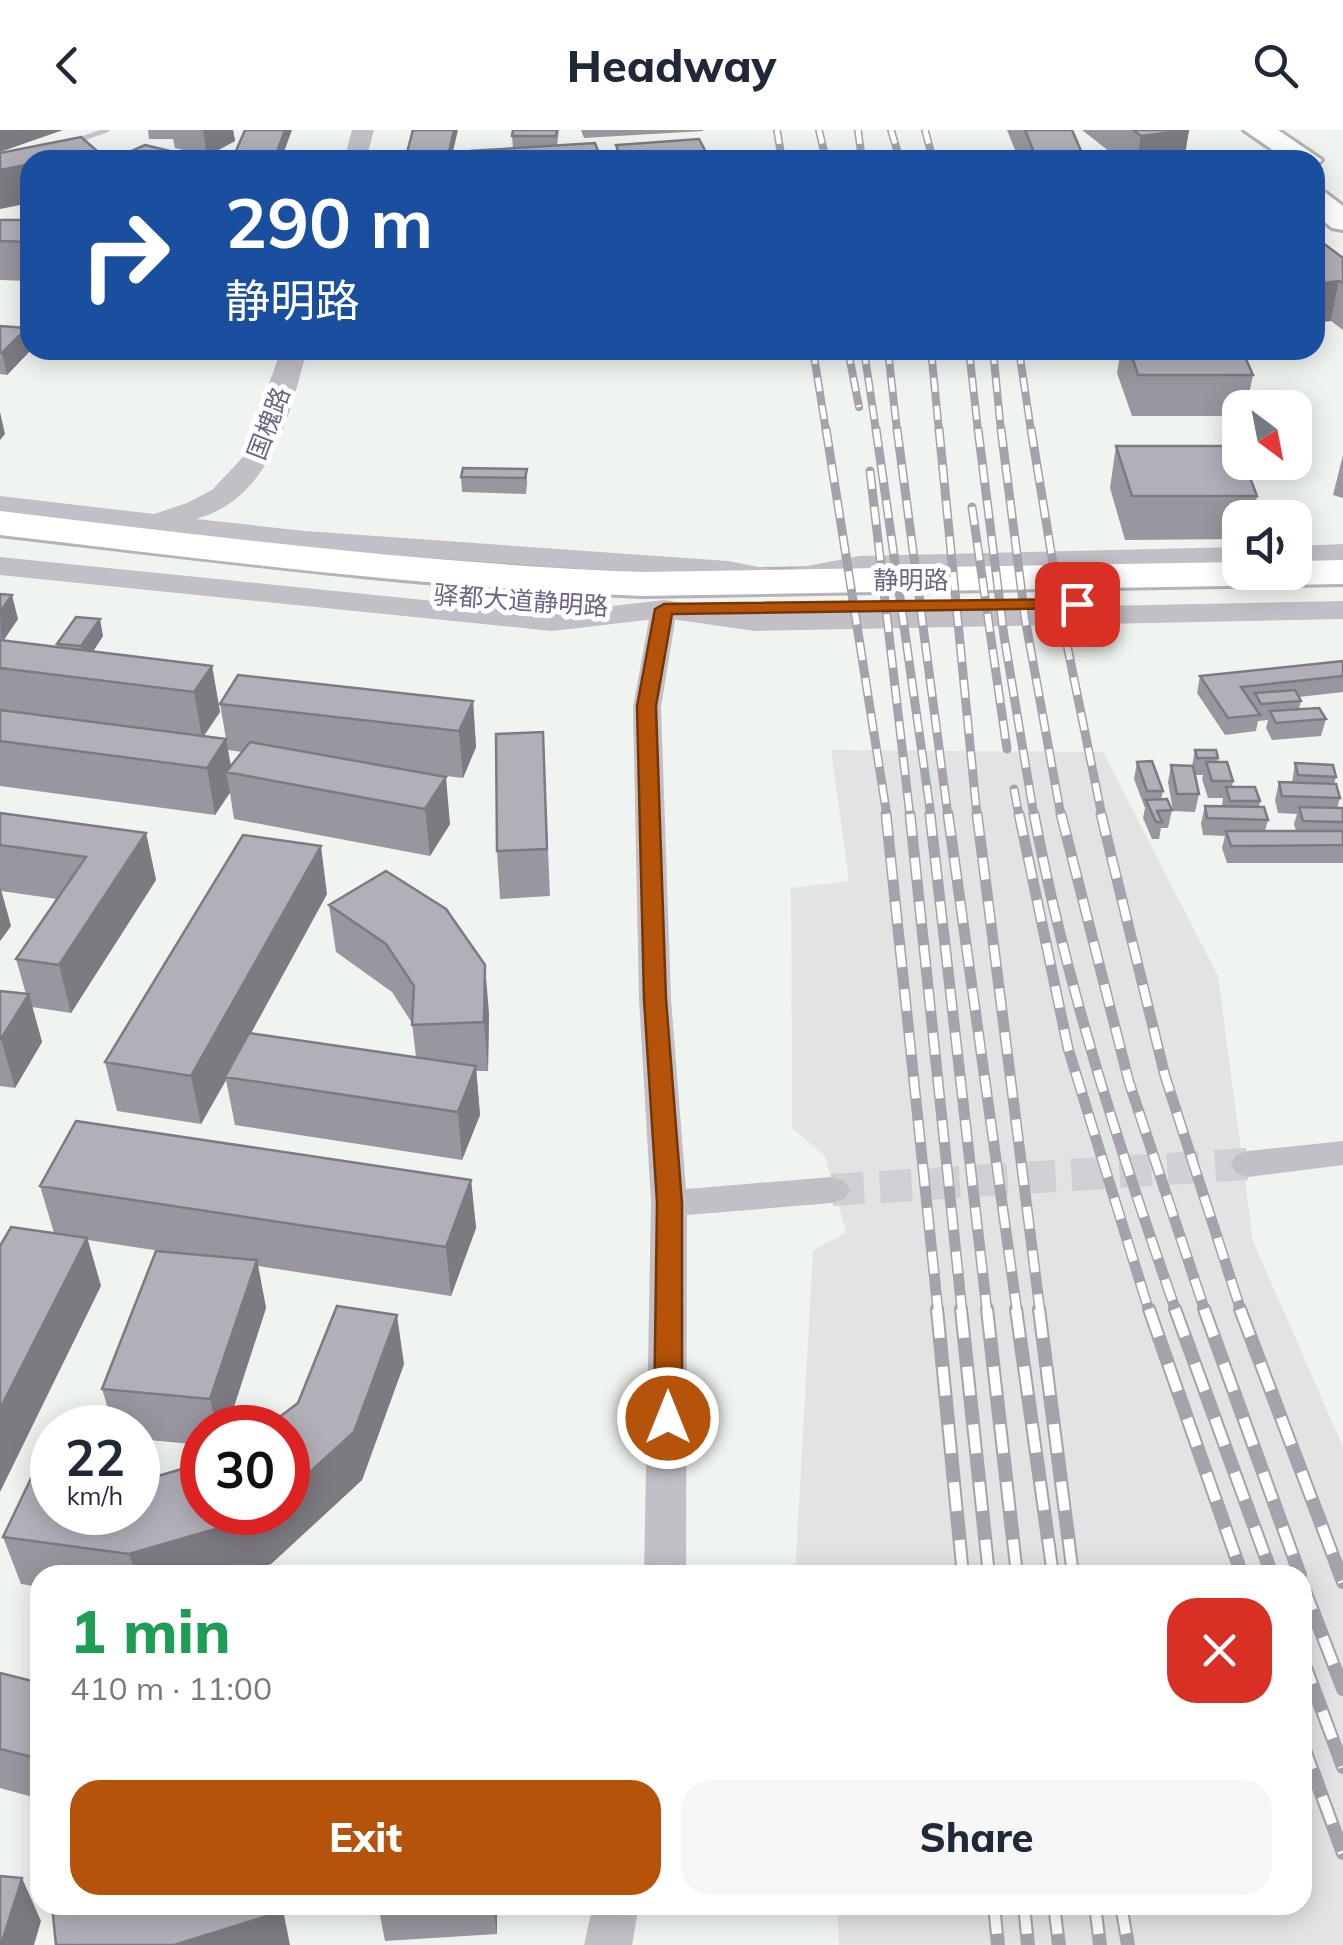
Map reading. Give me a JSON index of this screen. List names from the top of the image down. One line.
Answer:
{"streets":{"main road":["静明路","驿都大道静明路"],"street":["国槐路"]},"crossings":[["静明路","驿都大道静明路"]],"north":"bottom right","page":{"header":"Headway","turn":["290 m","静明路"],"speed":"22 km/h","limit":"30","heading":["1 min","410 m · 11:00"],"buttons":["Exit","Share"]}}
